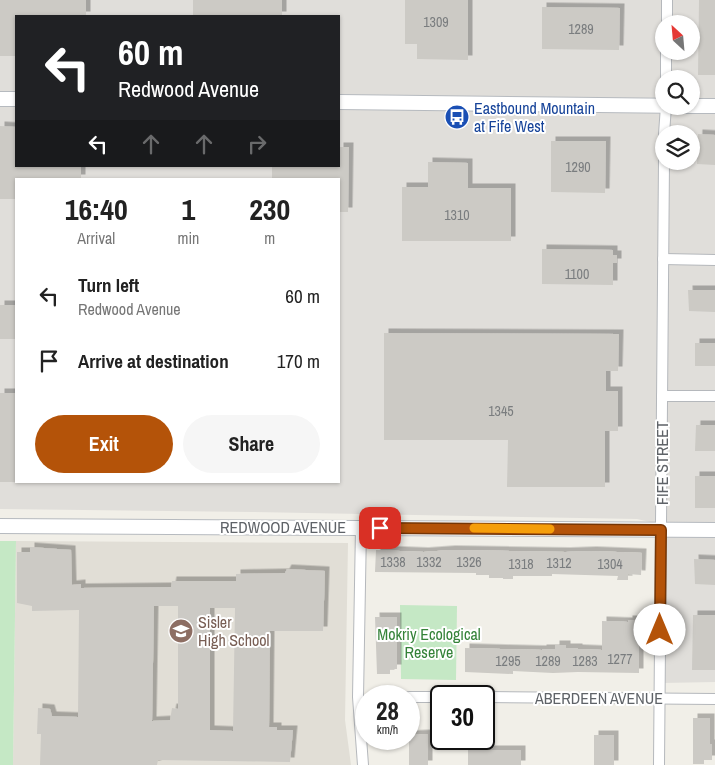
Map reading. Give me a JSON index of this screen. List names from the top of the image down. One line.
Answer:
{"streets":{"street":["FIFE STREET","REDWOOD AVENUE","ABERDEEN AVENUE"]},"crossings":[["FIFE STREET","REDWOOD AVENUE"],["FIFE STREET","ABERDEEN AVENUE"]],"parks":["Mokriy Ecological Reserve"],"places":{"bus stop":["Eastbound Mountain at Fife West"],"school or university":["Sisler High School"]},"house_numbers":["1309","1289","1290","1310","1100","1345","1338","1332","1326","1312","1318","1304","1277","1295","1289","1283"],"north":"top left","page":{"turn":["60 m","Redwood Avenue"],"eta":["16:40","Arrival","1","min","230","m"],"list":[{"name":"Turn left","note":"Redwood Avenue","value":"60 m"},{"name":"Arrive at destination","value":"170 m"}],"buttons":["Exit","Share"],"speed":"28 km/h","limit":"30"}}
